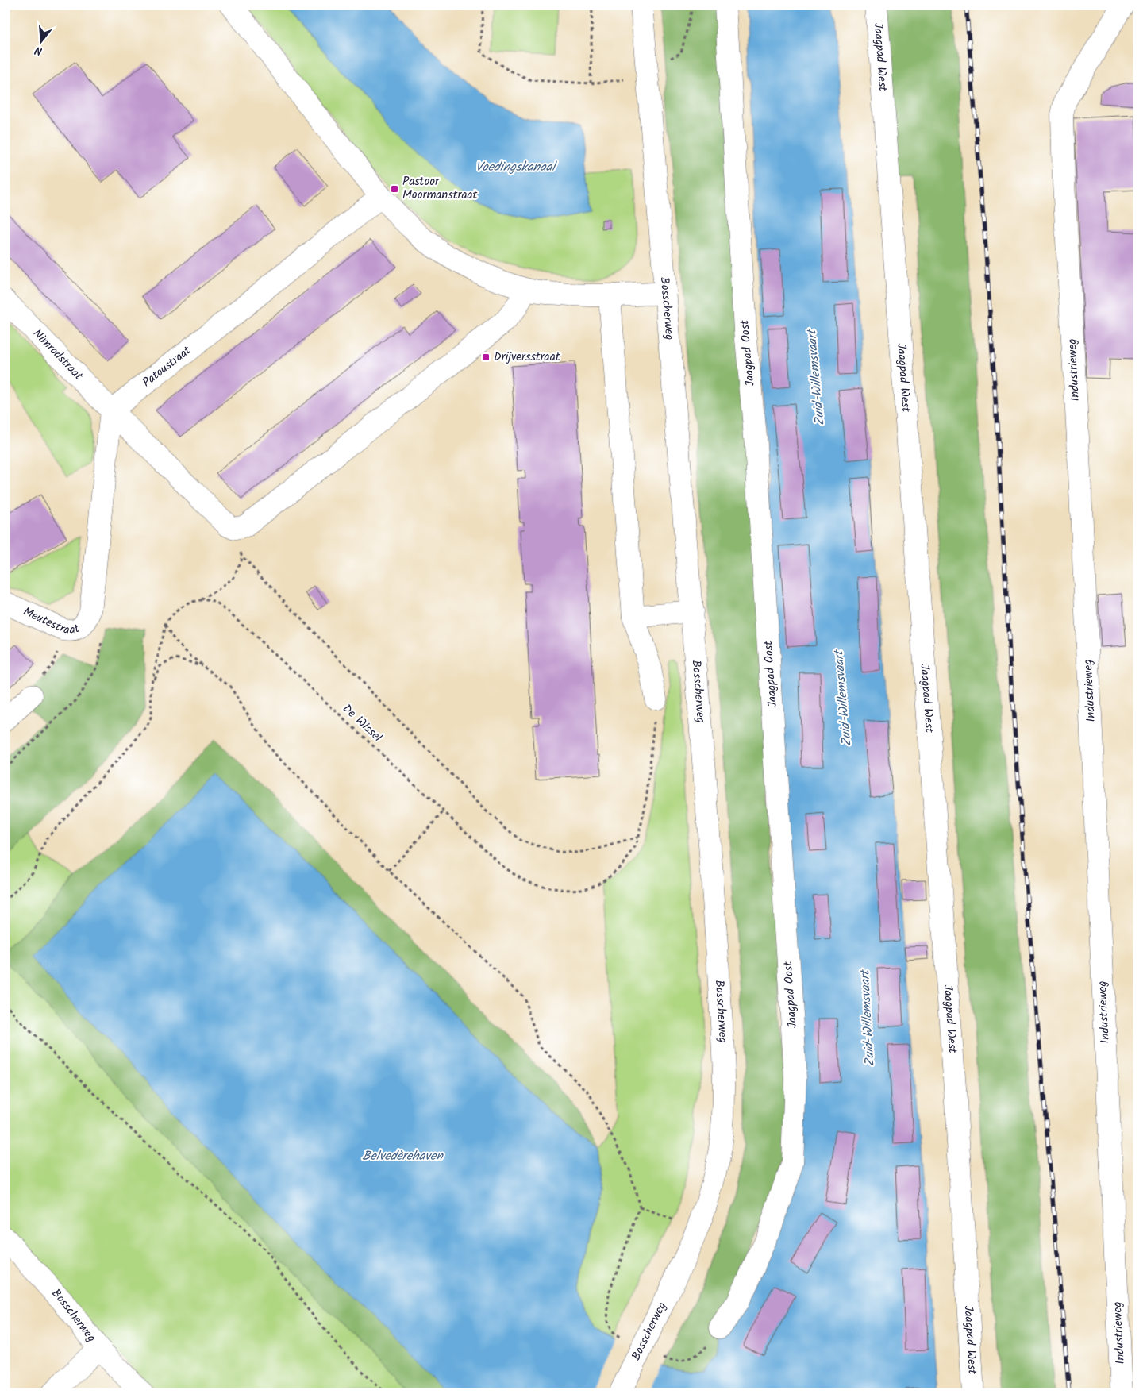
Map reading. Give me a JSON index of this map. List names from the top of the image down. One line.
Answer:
{"streets":{"street":["Jaagpad West","Bosscherweg","Jaagpad Oost","Nimrodstraat","Patoustraat","Industrieweg","Meutestraat"],"path":["De Wissel"]},"crossings":[["Nimrodstraat","Patoustraat"],["Nimrodstraat","Meutestraat"],["Patoustraat","Meutestraat"]],"water":["Voedingskanaal","Zuid-Willemsvaart","Belvedèrehaven"],"places":{"transit":["Pastoor Moormanstraat","Drijversstraat"]},"north":"bottom"}
